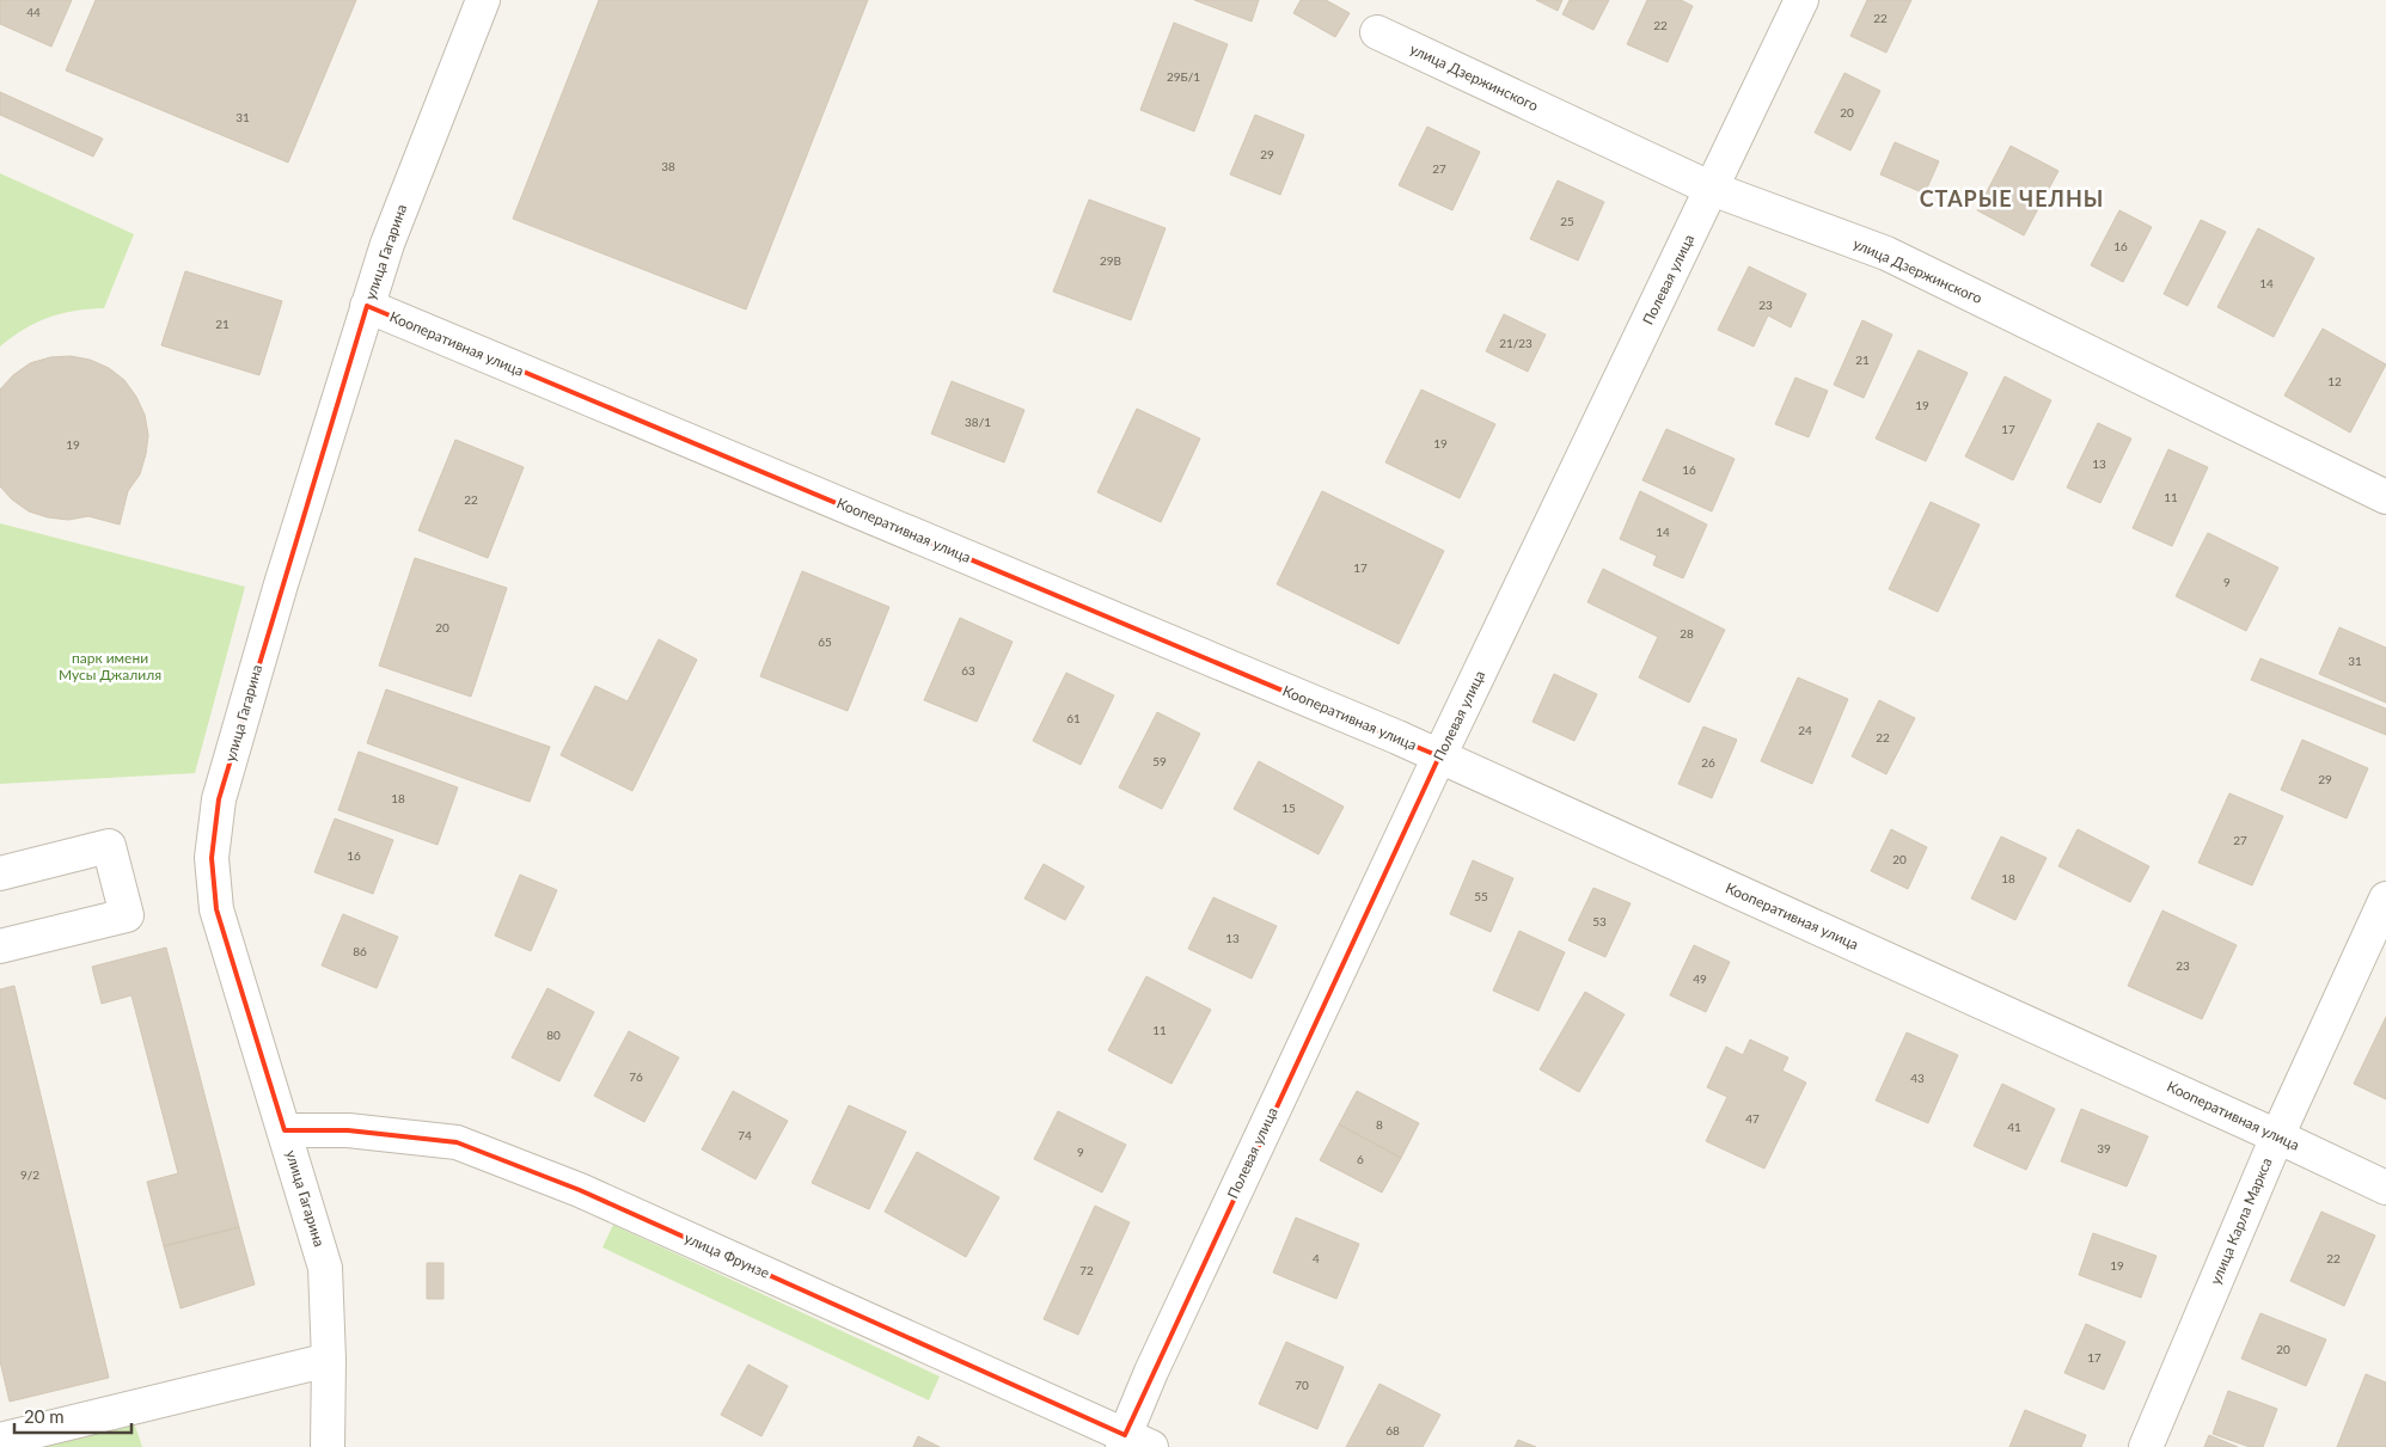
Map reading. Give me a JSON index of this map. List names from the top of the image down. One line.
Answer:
{"streets":{"street":["улица Дзержинского","улица Гагарина","Полевая улица","Кооперативная улица","улица Карла Маркса","улица Фрунзе"]},"crossings":[["улица Дзержинского","Полевая улица"],["улица Гагарина","Кооперативная улица"],["улица Гагарина","улица Фрунзе"],["Полевая улица","Кооперативная улица"],["Полевая улица","улица Фрунзе"],["Кооперативная улица","улица Карла Маркса"]],"districts":["СТАРЫЕ ЧЕЛНЫ"],"parks":["парк имени Мусы Джалиля"],"house_numbers":["44","22","22","29Б/1","20","31","29","38","27","25","16","29В","14","23","21","21/23","21","12","19","38/1","17","19","19","13","16","11","22","14","17","9","20","28","65","31","63","61","24","22","59","26","29","18","15","27","16","20","18","55","53","13","86","23","49","11","80","76","43","47","8","41","74","39","9","6","9/2","4","22","19","72","20","17","70","68"],"scale_bar":"20 m"}
